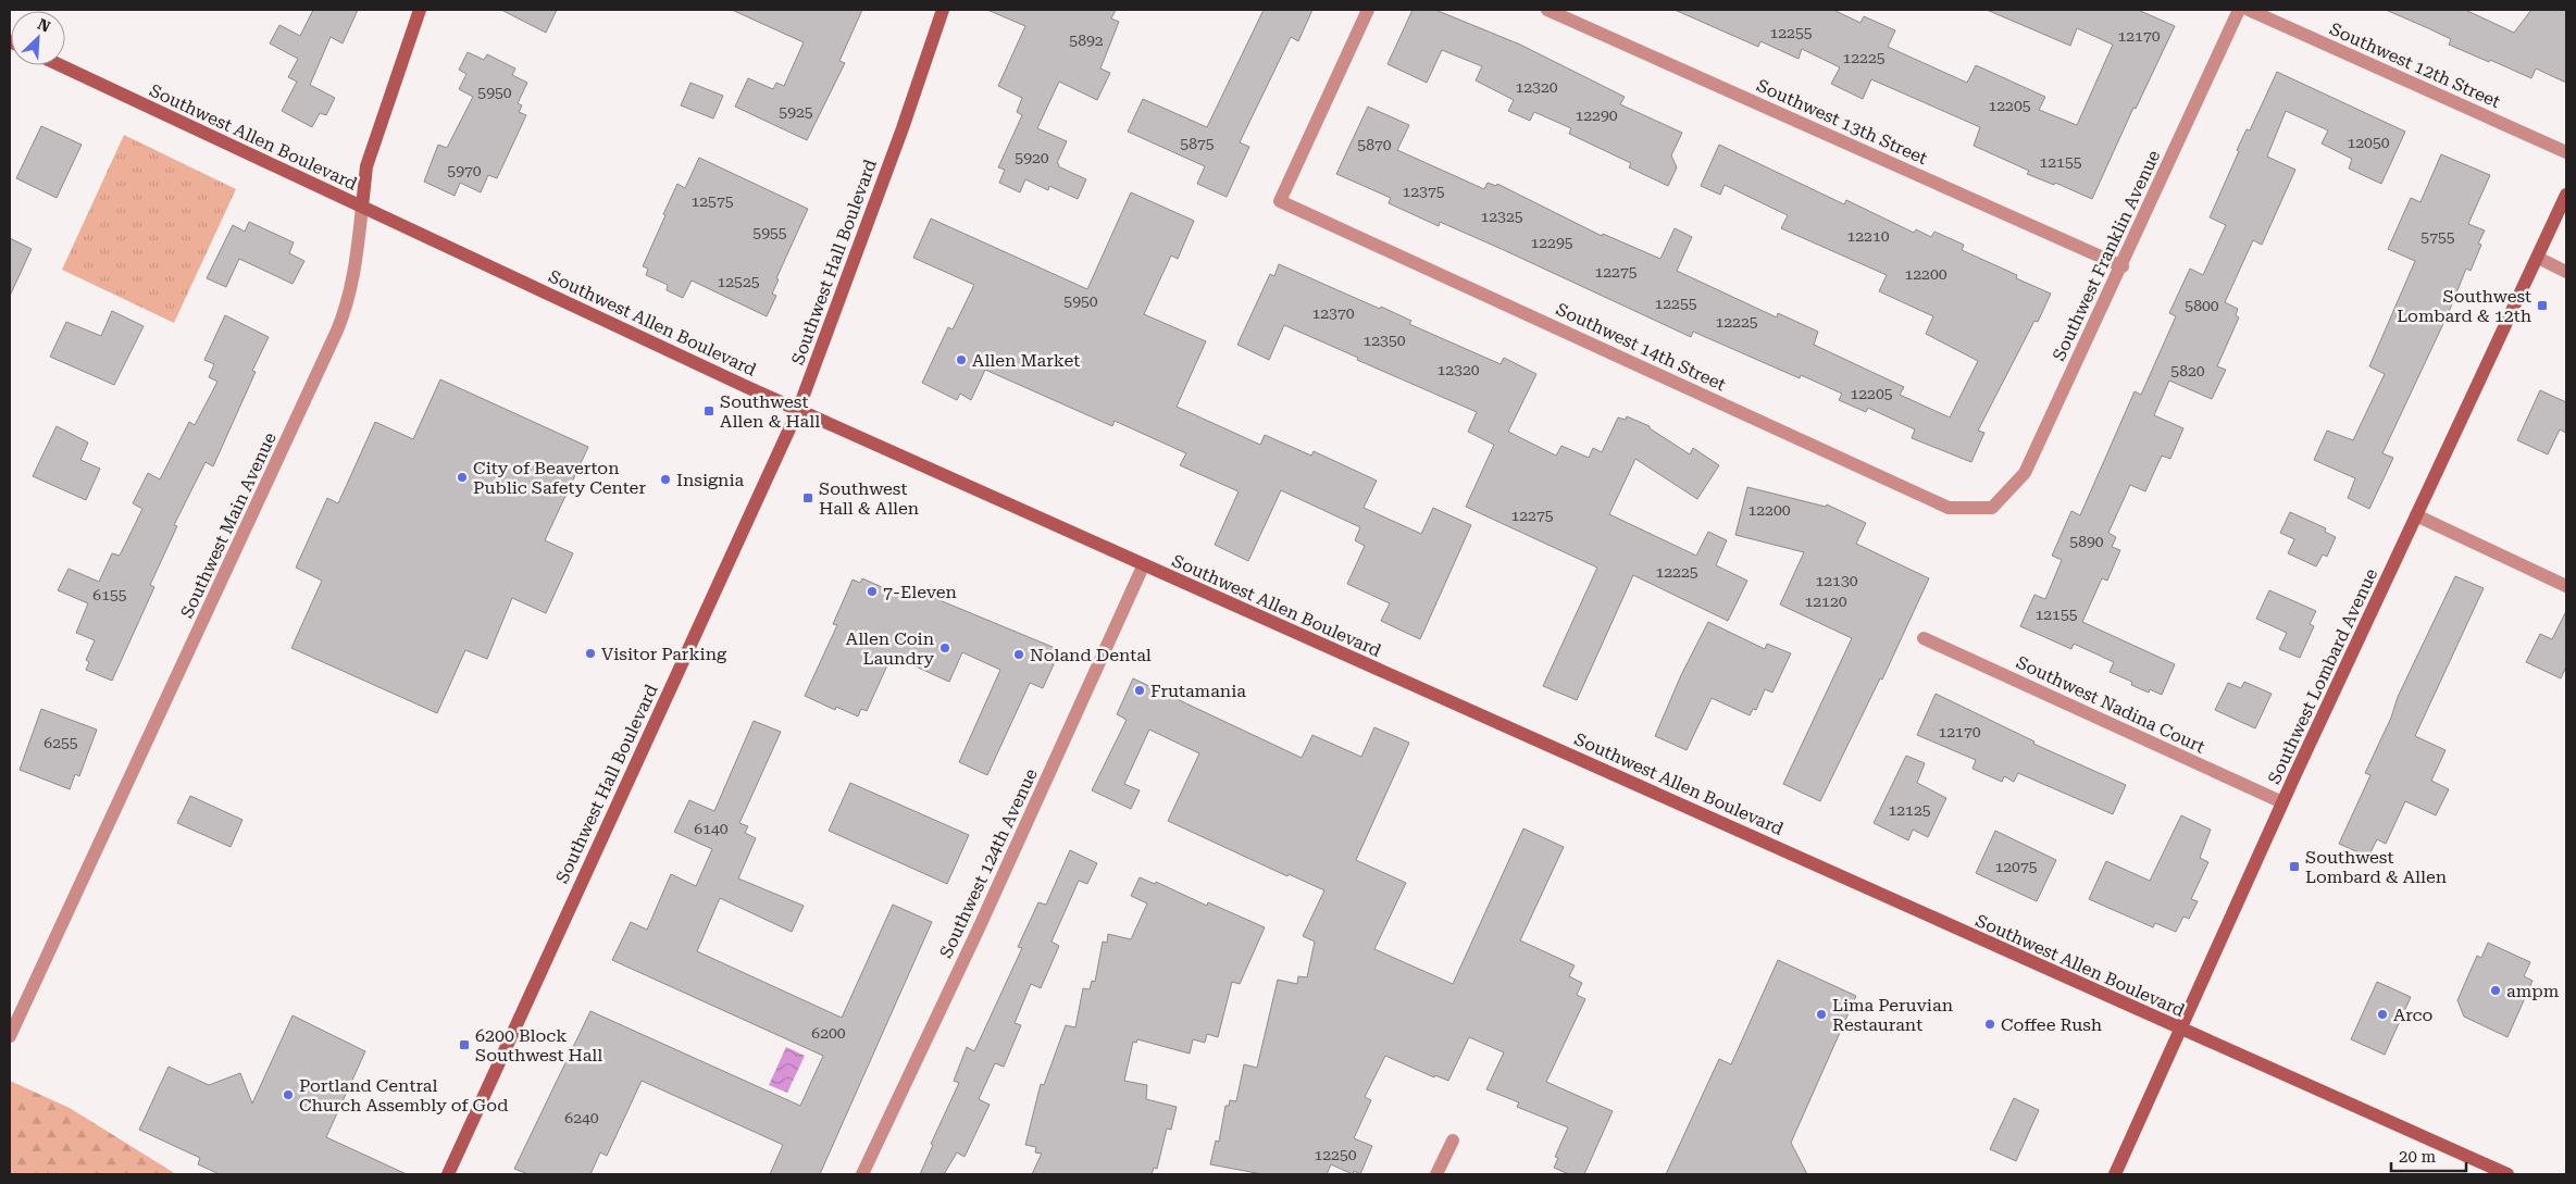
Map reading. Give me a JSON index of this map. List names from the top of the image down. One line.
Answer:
{"streets":{"main road":["Southwest Allen Boulevard","Southwest Hall Boulevard","Southwest Main Avenue","Southwest Lombard Avenue"],"street":["Southwest 12th Street","Southwest 13th Street","Southwest Franklin Avenue","Southwest 14th Street","Southwest Nadina Court","Southwest 124th Avenue"]},"crossings":[["Southwest 13th Street","Southwest Franklin Avenue"],["Southwest Allen Boulevard","Southwest Hall Boulevard"],["Southwest Allen Boulevard","Southwest Main Avenue"],["Southwest Allen Boulevard","Southwest Lombard Avenue"],["Southwest Allen Boulevard","Southwest 124th Avenue"],["Southwest Franklin Avenue","Southwest 14th Street"],["Southwest Lombard Avenue","Southwest Nadina Court"]],"places":{"transit":["Southwest Lombard & 12th","Southwest Allen & Hall","Southwest Hall & Allen","Southwest Lombard & Allen","6200 Block Southwest Hall"],"other":["Allen Market","City of Beaverton Public Safety Center","Insignia","7-Eleven","Allen Coin Laundry","Visitor Parking","Noland Dental","Frutamania","ampm","Lima Peruvian Restaurant","Arco","Coffee Rush","Portland Central Church Assembly of God"]},"house_numbers":["12255","12170","5892","12225","12320","5950","12205","5925","12290","12050","5875","5870","5920","12155","5970","12375","12575","12325","5955","12210","5755","12295","12275","12200","12525","5950","12255","5800","12370","12225","12350","12320","5820","12205","12200","12275","5890","12225","12130","6155","12120","12155","12170","6255","12125","6140","12075","6200","6240","12250"],"scale_bar":"20 m","north":"top right"}
